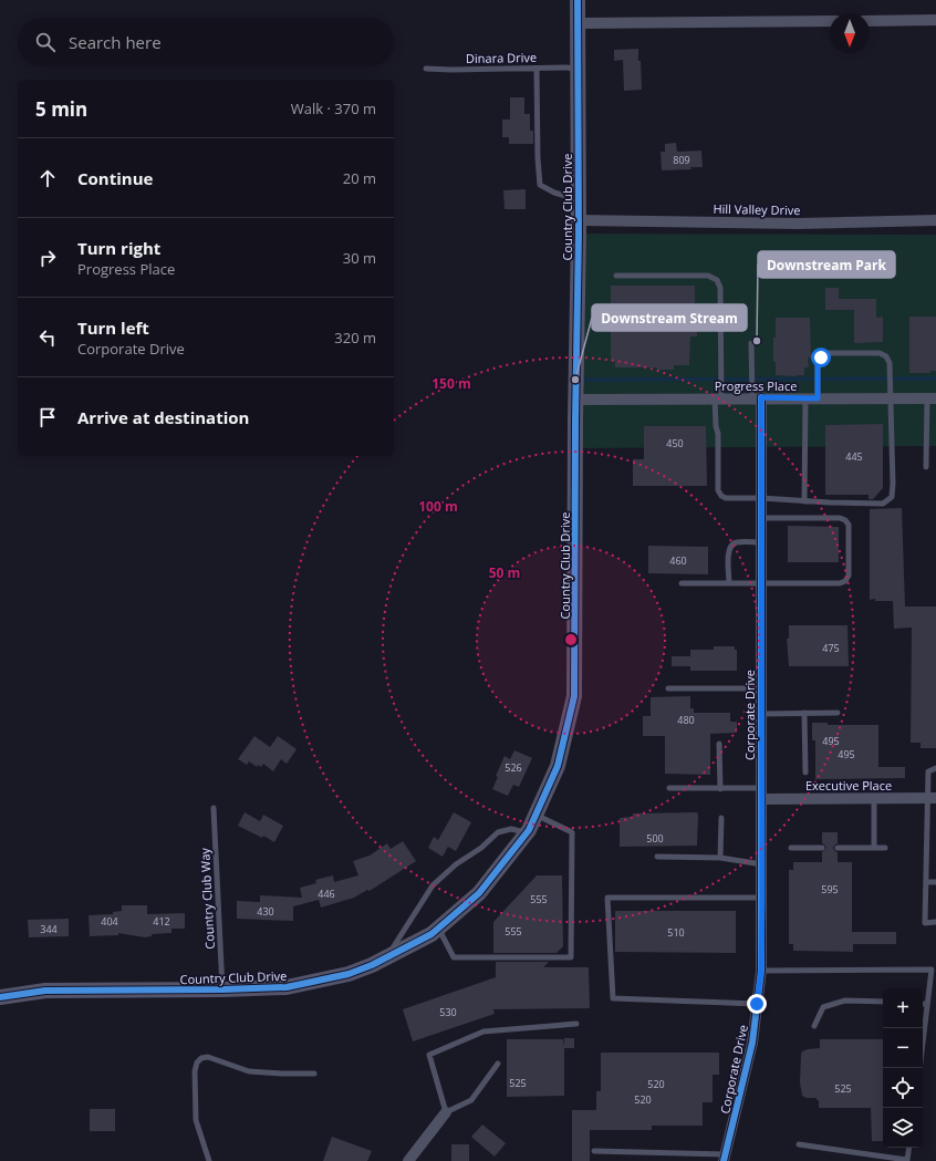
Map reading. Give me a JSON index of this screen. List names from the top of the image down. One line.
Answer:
{"streets":{"street":["Country Club Drive","Hill Valley Drive","Progress Place","Corporate Drive","Executive Place"],"lane":["Dinara Drive","Country Club Way"]},"crossings":[["Dinara Drive","Country Club Drive"],["Country Club Drive","Hill Valley Drive"],["Country Club Drive","Progress Place"],["Country Club Drive","Country Club Way"],["Progress Place","Corporate Drive"],["Corporate Drive","Executive Place"]],"places":["Downstream Park","Downstream Stream"],"house_numbers":["809","450","445","460","475","480","495","495","526","500","595","446","555","430","404","412","344","555","510","530","525","520","525","520"],"north":"bottom","page":{"search":"Search here","heading":["5 min","Walk · 370 m"],"list":[["Continue","20 m"],["Turn right","Progress Place","30 m"],["Turn left","Corporate Drive","320 m"],"Arrive at destination"],"map_buttons":["+","−"]},"rings":["150 m","100 m","50 m"]}
